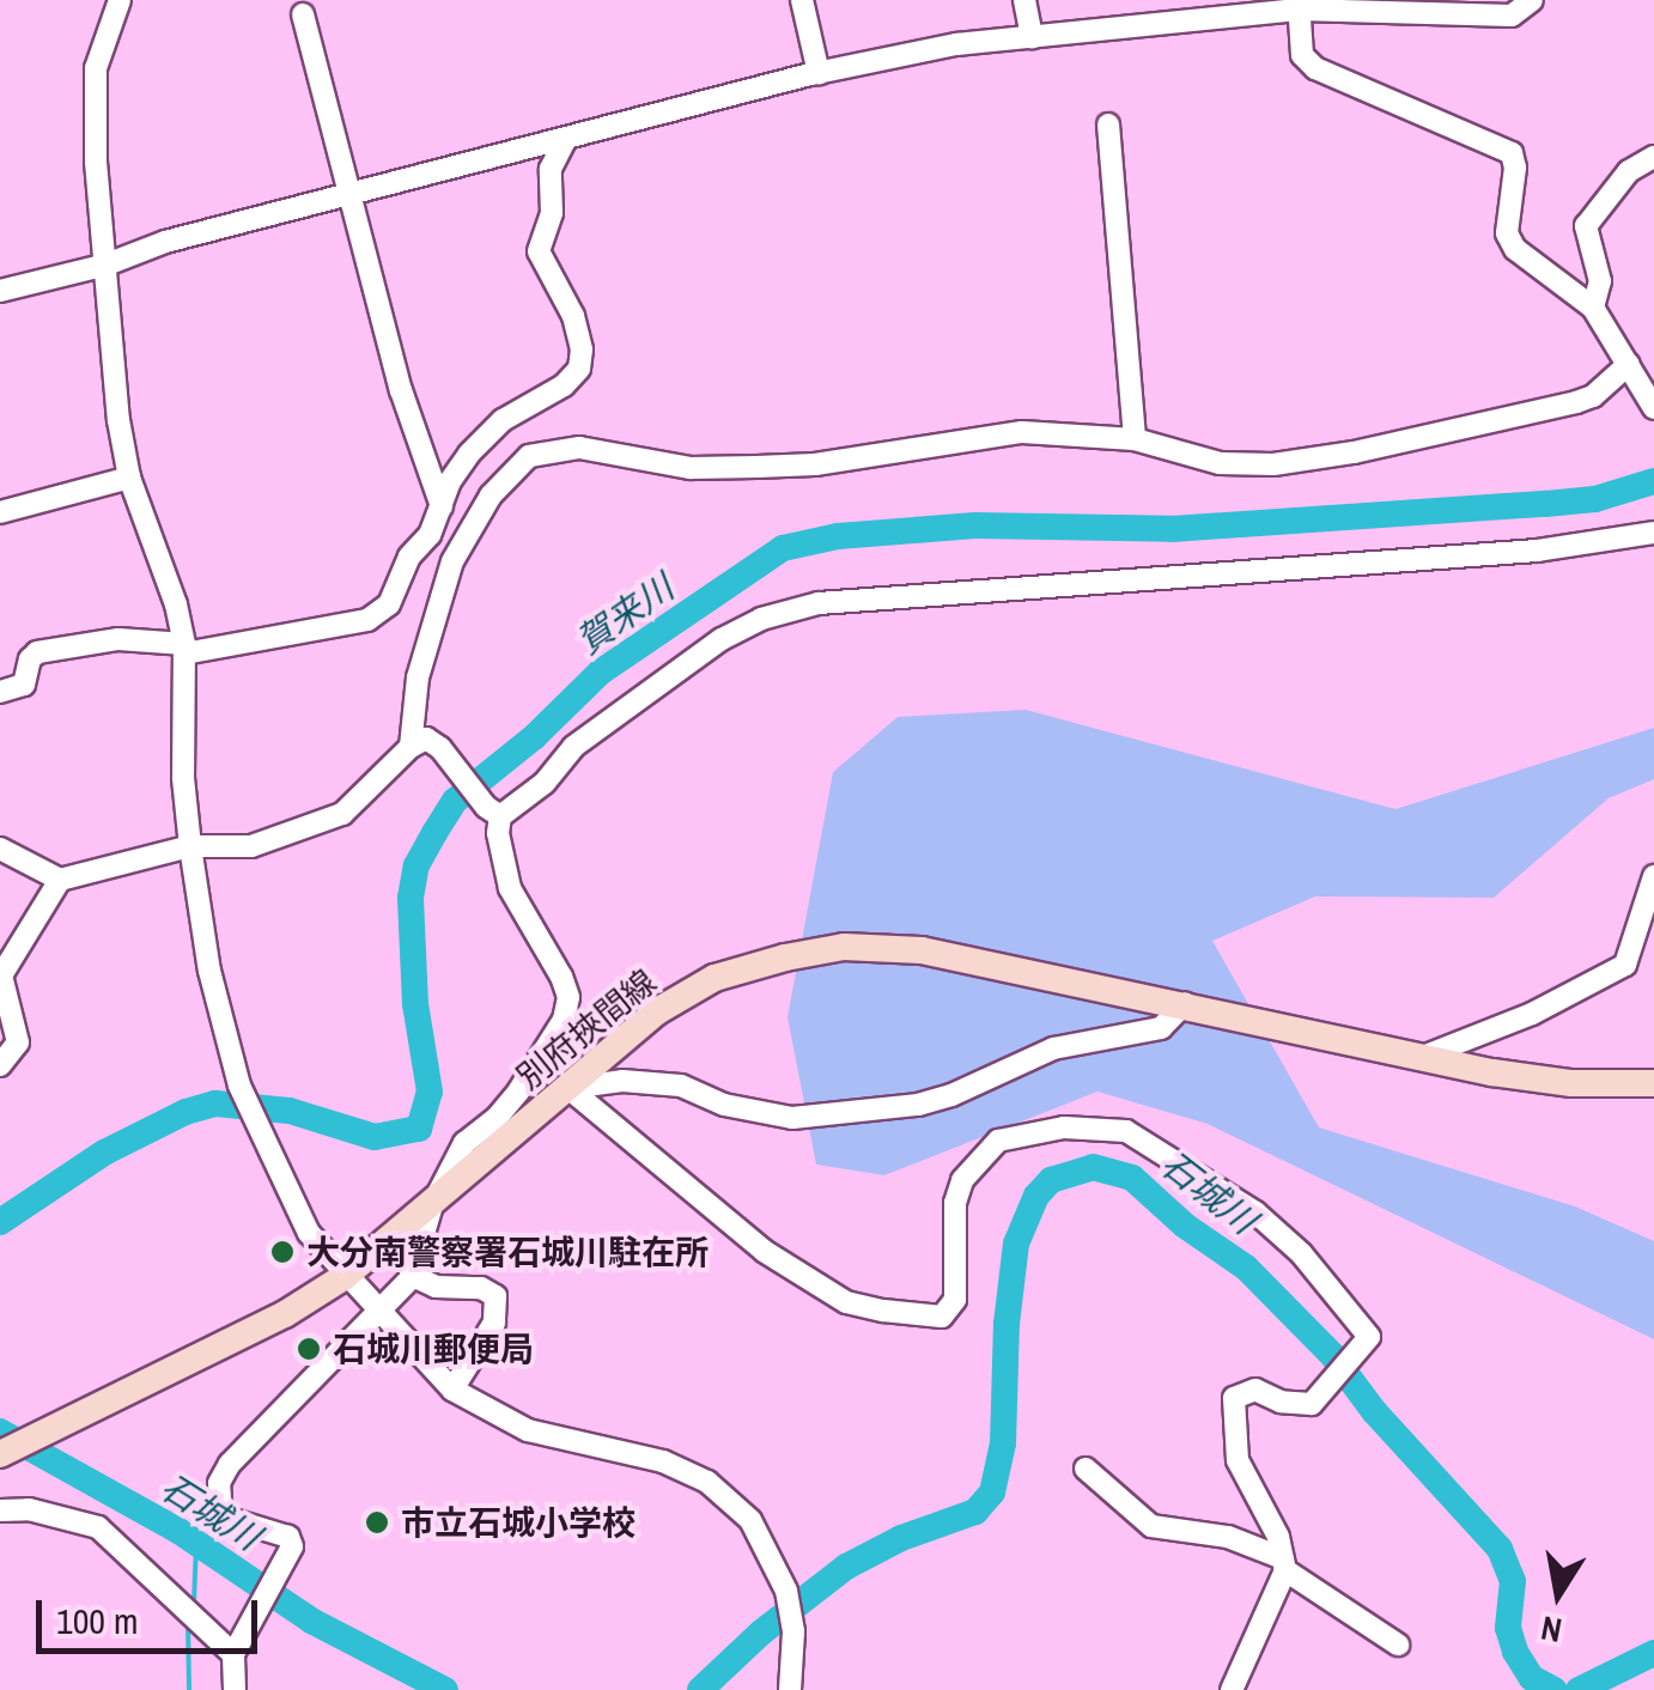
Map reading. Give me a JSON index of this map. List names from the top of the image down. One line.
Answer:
{"streets":{"main road":["別府挾間線"]},"water":["賀来川","石城川"],"places":["大分南警察署石城川駐在所","石城川郵便局","市立石城小学校"],"scale_bar":"100 m","north":"bottom"}
